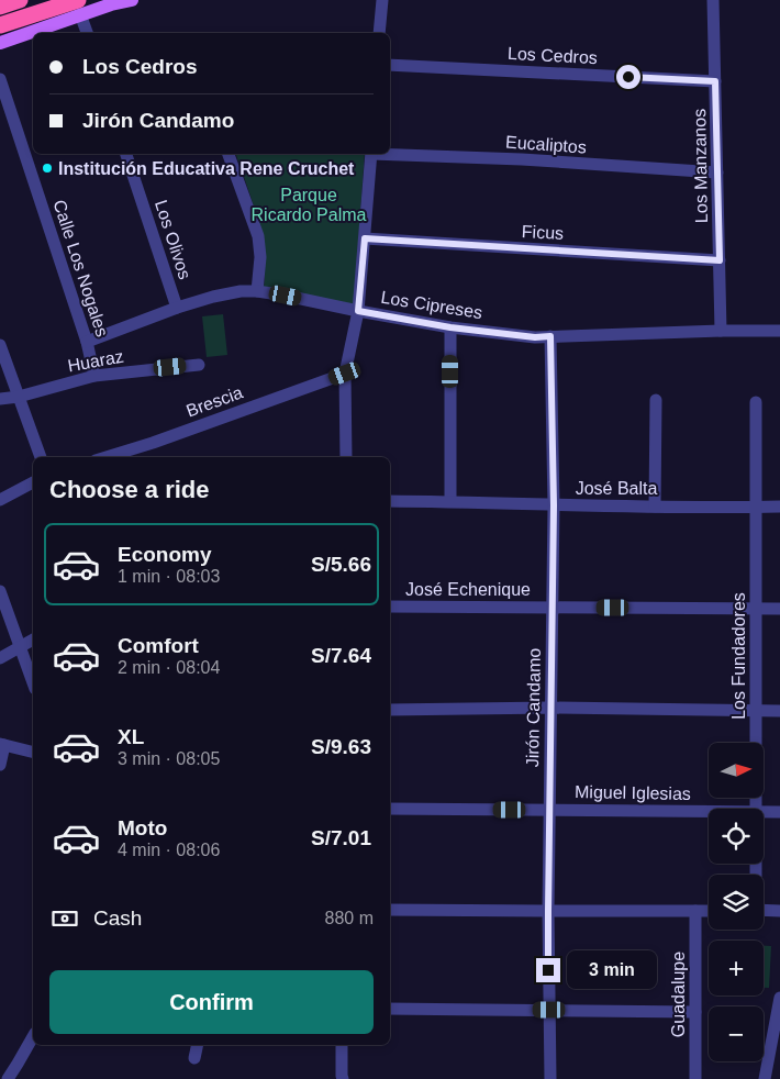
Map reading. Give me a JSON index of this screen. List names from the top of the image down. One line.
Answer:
{"streets":{"street":["Los Cedros","Eucaliptos","Los Manzanos","Ficus","Los Olivos","Calle Los Nogales","Los Cipreses","Huaraz","Brescia","José Balta","José Echenique","Los Fundadores","Jirón Candamo","Miguel Iglesias","Guadalupe"]},"crossings":[["Los Cedros","Los Manzanos"],["Eucaliptos","Los Manzanos"],["Los Manzanos","Ficus"],["Los Manzanos","Los Cipreses"],["Los Olivos","Los Cipreses"],["Calle Los Nogales","Los Cipreses"],["Calle Los Nogales","Huaraz"],["Los Cipreses","Jirón Candamo"],["José Balta","Los Fundadores"],["José Balta","Jirón Candamo"],["José Echenique","Los Fundadores"],["José Echenique","Jirón Candamo"],["Jirón Candamo","Miguel Iglesias"]],"parks":["Parque Ricardo Palma"],"places":["Institución Educativa Rene Cruchet"],"north":"right","page":{"banner":["Los Cedros","Jirón Candamo"],"heading":"Choose a ride","list":[{"name":"Economy","note":"1 min · 08:03","value":"S/5.66"},{"name":"Comfort","note":"2 min · 08:04","value":"S/7.64"},{"name":"XL","note":"3 min · 08:05","value":"S/9.63"},{"name":"Moto","note":"4 min · 08:06","value":"S/7.01"}],"map_buttons":["+","−"],"pay":["Cash","880 m"],"bubble":"3 min","buttons":"Confirm"}}
